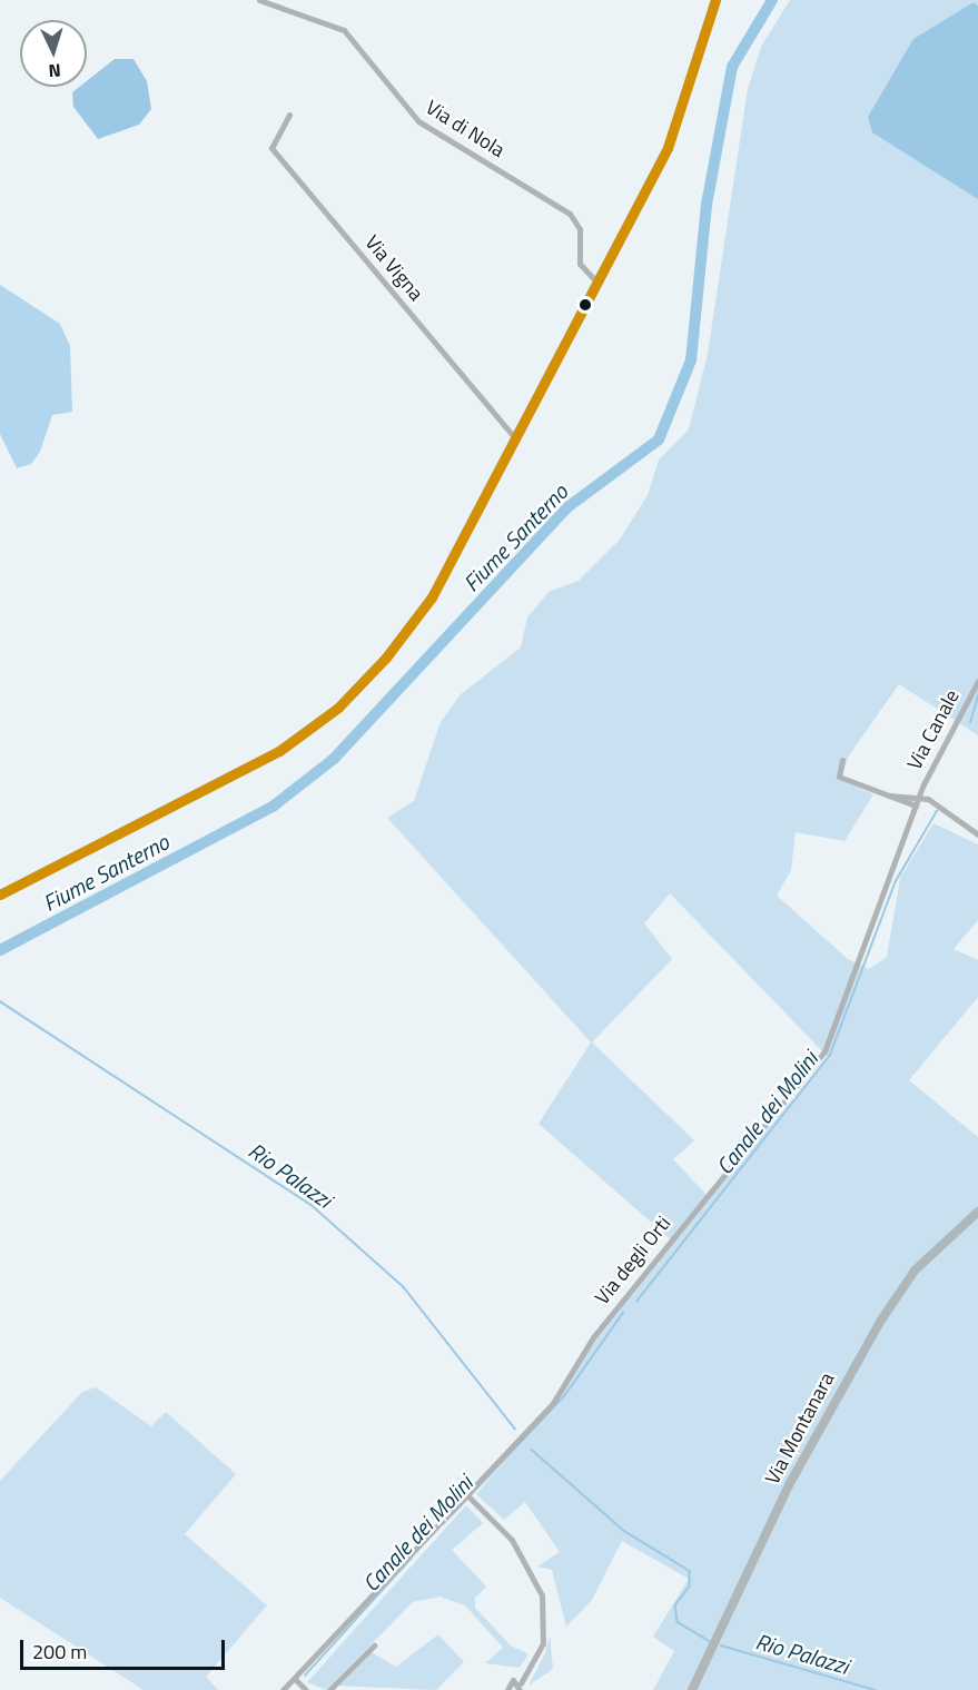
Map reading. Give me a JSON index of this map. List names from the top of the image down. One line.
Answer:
{"streets":{"main road":["Via Montanara"],"street":["Via di Nola","Via Vigna","Via Canale","Via degli Orti"]},"crossings":[["Via Canale","Via degli Orti"]],"water":["Fiume Santerno","Canale dei Molini","Rio Palazzi"],"scale_bar":"200 m","north":"bottom"}
